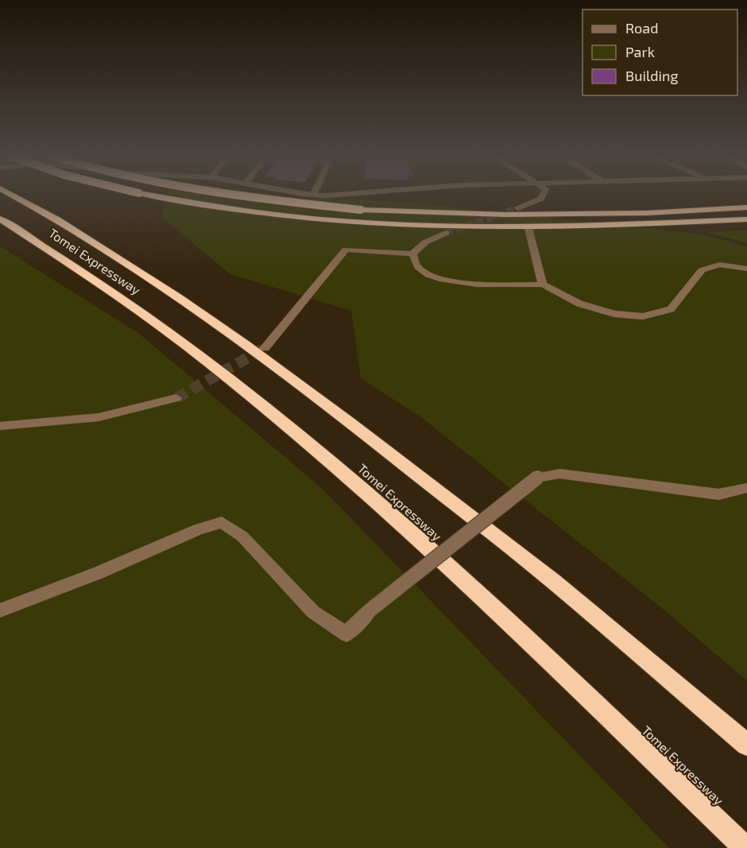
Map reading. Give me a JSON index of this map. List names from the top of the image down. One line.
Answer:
{"streets":{"highway":["Tomei Expressway"]},"legend":["Road","Park","Building"]}
